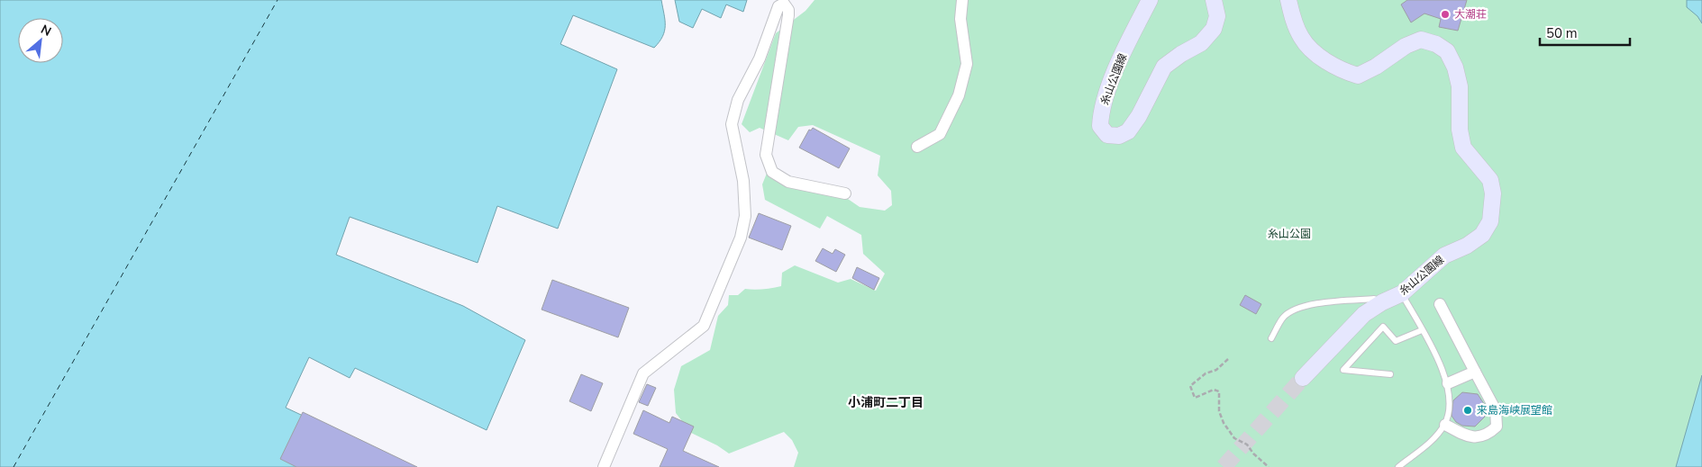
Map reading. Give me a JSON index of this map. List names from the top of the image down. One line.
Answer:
{"streets":{"main road":["糸山公園線"]},"districts":["小浦町二丁目"],"parks":["糸山公園"],"places":["大潮荘","来島海峡展望館"],"scale_bar":"50 m","north":"top right"}
